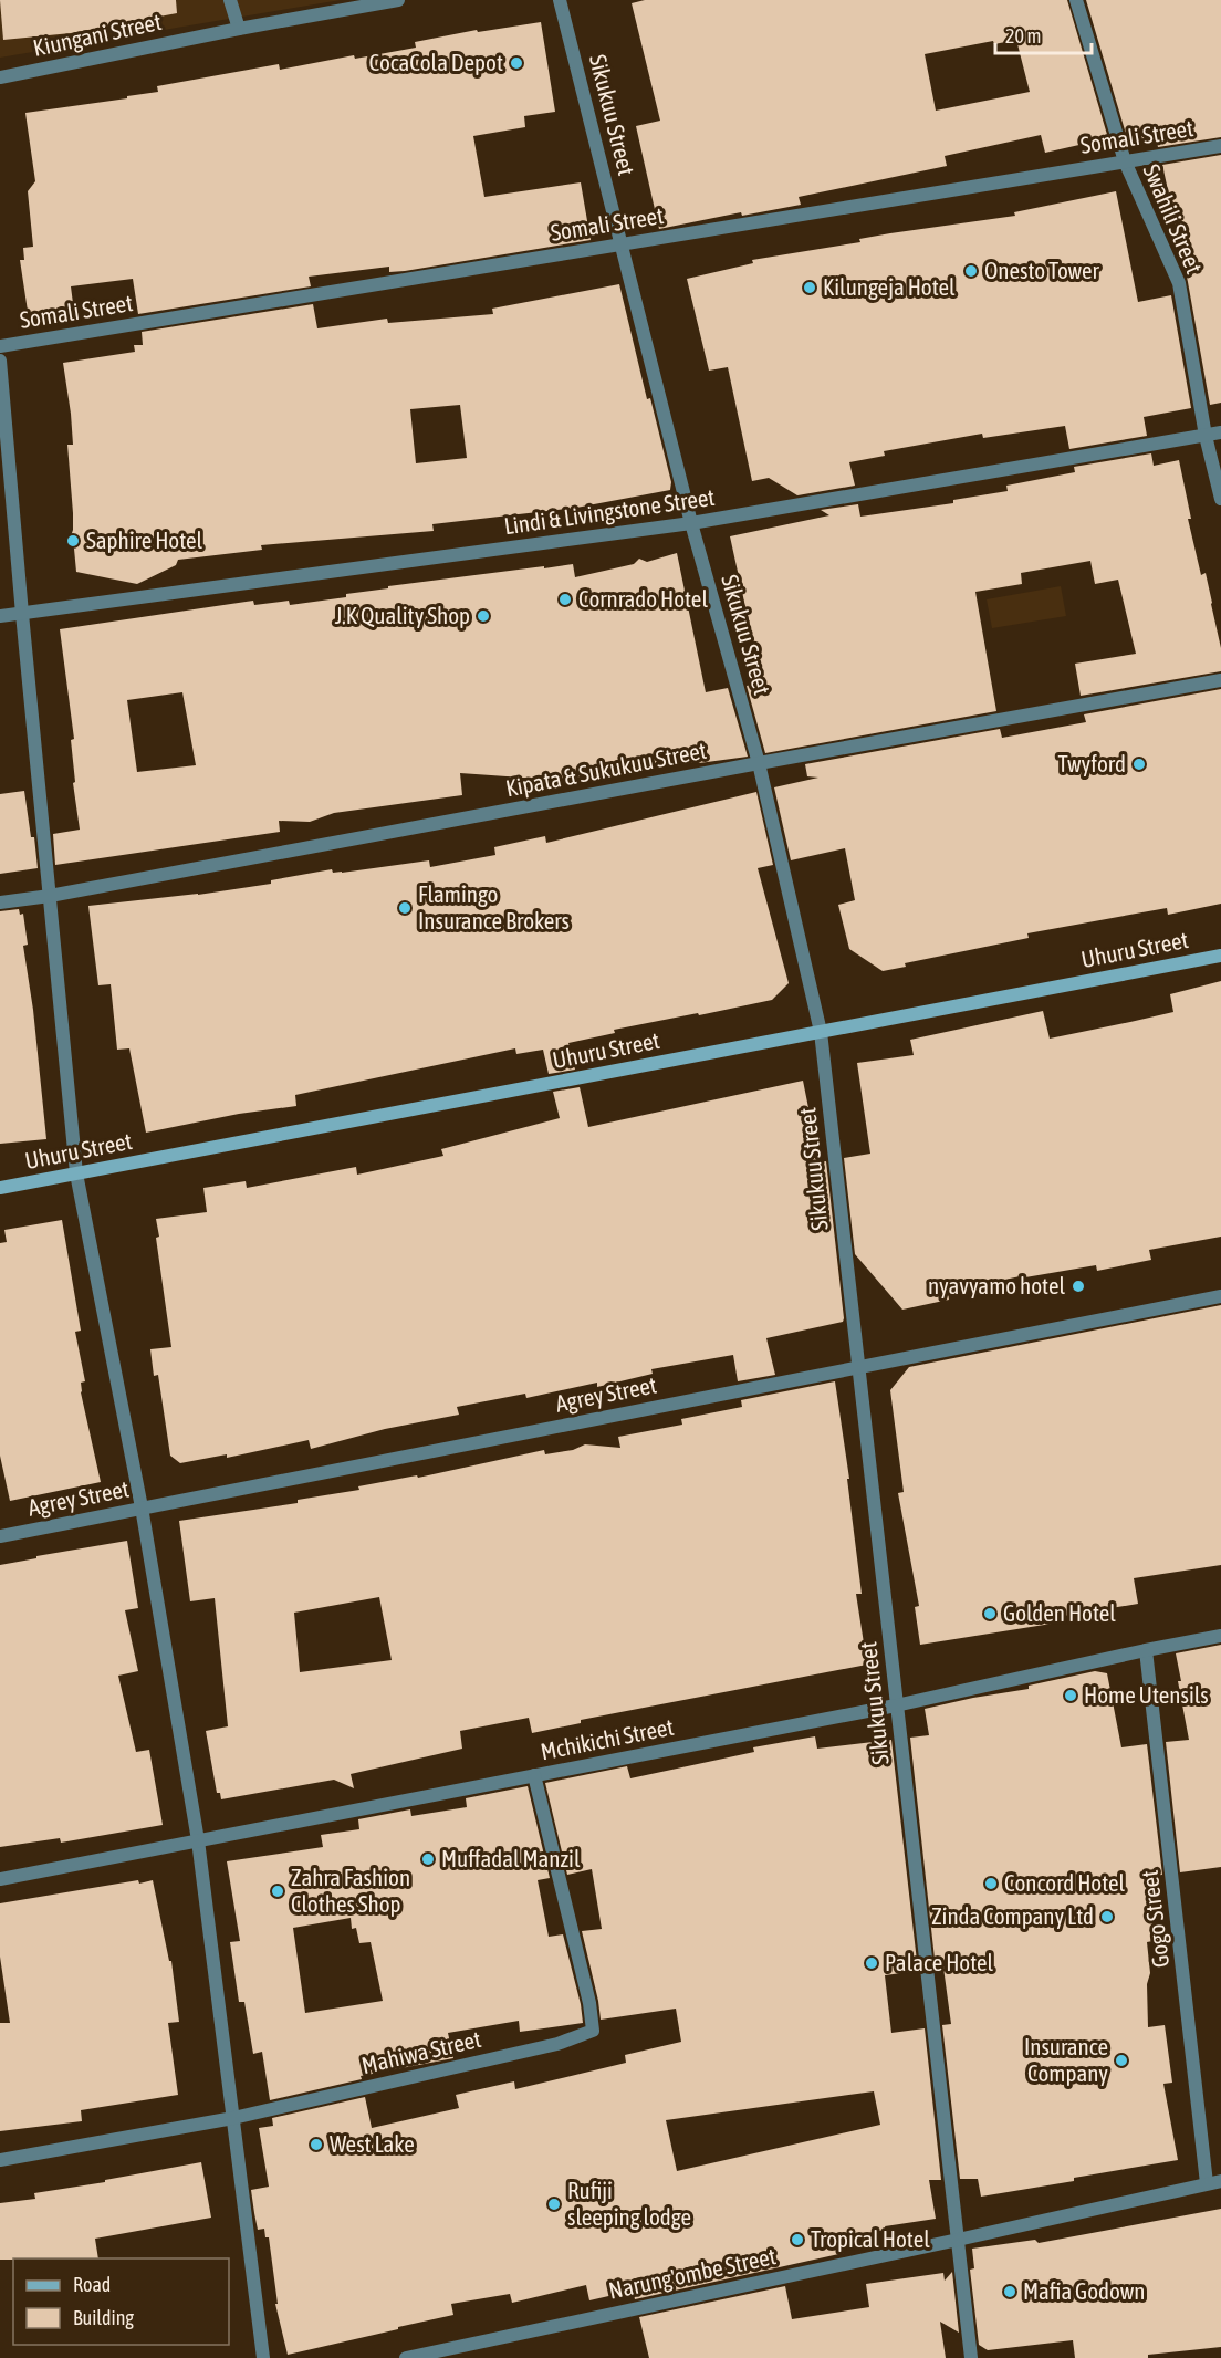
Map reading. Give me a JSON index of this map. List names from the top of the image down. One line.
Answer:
{"streets":{"main road":["Uhuru Street"],"street":["Kiungani Street","Sikukuu Street","Somali Street","Swahili Street","Lindi & Livingstone Street","Kipata & Sukukuu Street","Agrey Street","Mchikichi Street","Gogo Street","Mahiwa Street","Narung'ombe Street"]},"crossings":[["Sikukuu Street","Somali Street"],["Sikukuu Street","Lindi & Livingstone Street"],["Sikukuu Street","Kipata & Sukukuu Street"],["Sikukuu Street","Uhuru Street"],["Sikukuu Street","Agrey Street"],["Sikukuu Street","Mchikichi Street"],["Sikukuu Street","Narung'ombe Street"],["Somali Street","Swahili Street"],["Swahili Street","Lindi & Livingstone Street"],["Mchikichi Street","Gogo Street"],["Mchikichi Street","Mahiwa Street"],["Gogo Street","Narung'ombe Street"]],"places":["CocaCola Depot","Onesto Tower","Kilungeja Hotel","Saphire Hotel","Cornrado Hotel","J.K Quality Shop","Twyford","Flamingo Insurance Brokers","nyavyamo hotel","Golden Hotel","Home Utensils","Muffadal Manzil","Concord Hotel","Zahra Fashion Clothes Shop","Zinda Company Ltd","Palace Hotel","Insurance Company","West Lake","Rufiji sleeping lodge","Tropical Hotel","Mafia Godown"],"legend":["Road","Building"],"scale_bar":"20 m"}
